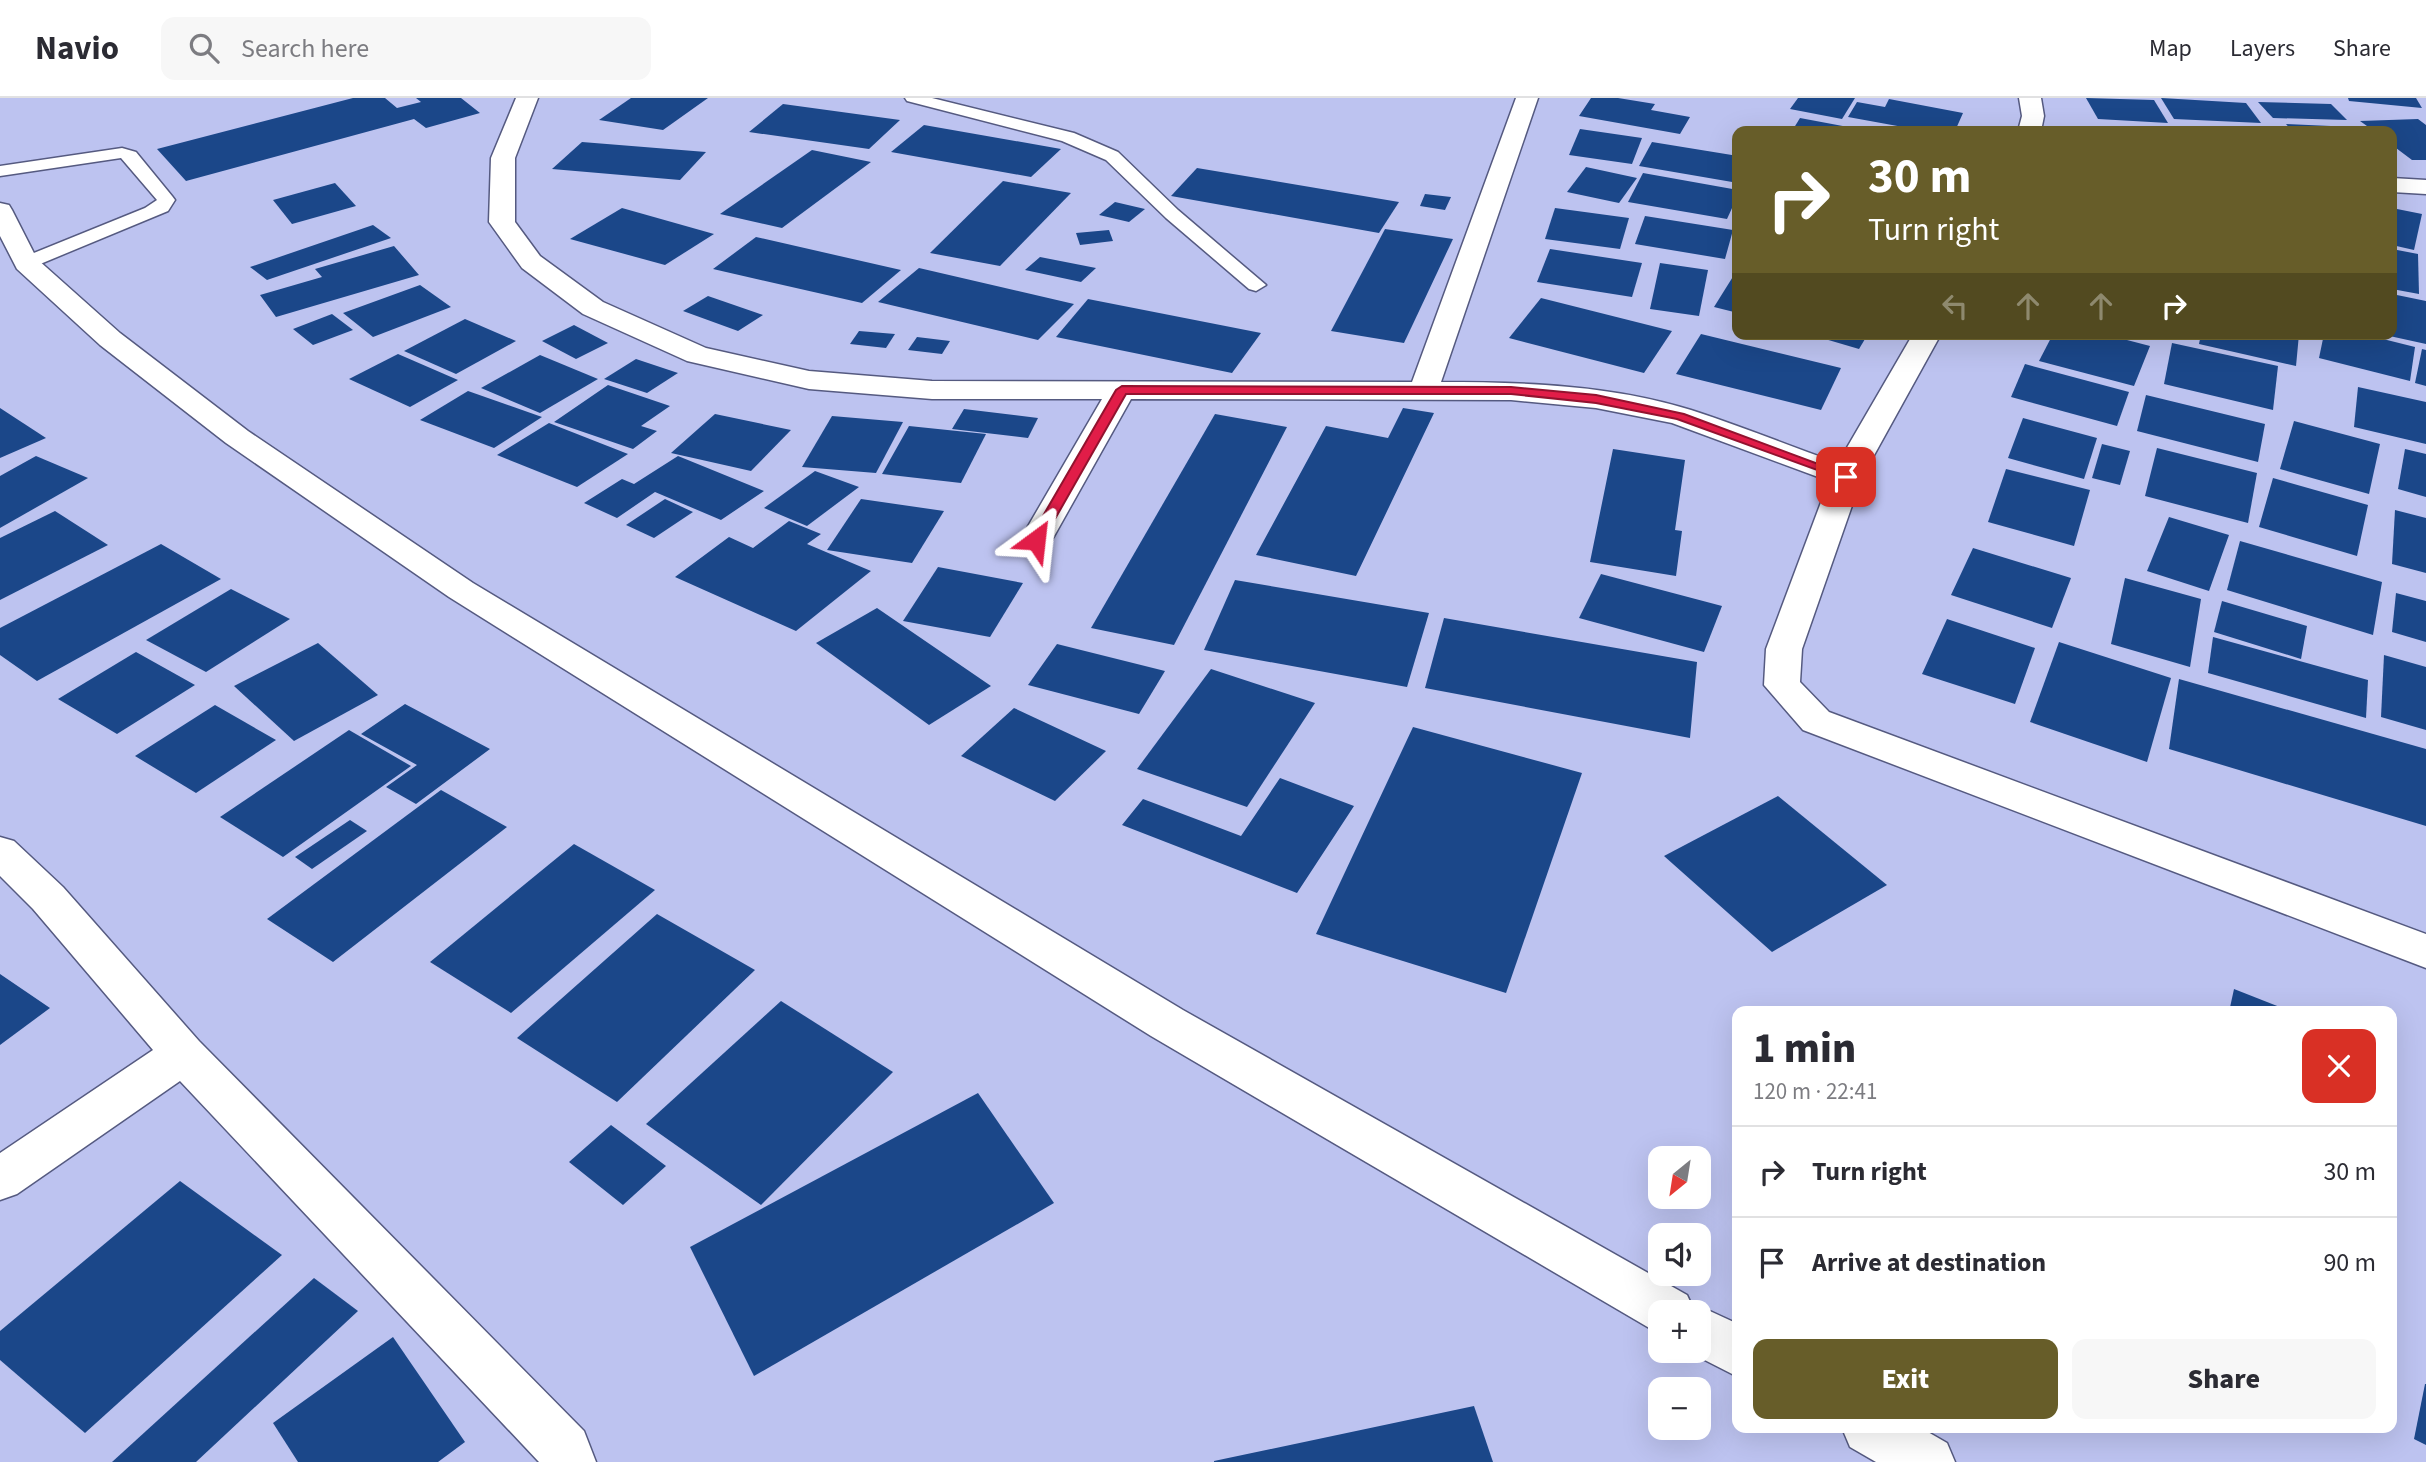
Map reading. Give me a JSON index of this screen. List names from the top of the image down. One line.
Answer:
{"north":"bottom left","page":{"header":"Navio","search":"Search here","nav":["Map","Layers","Share"],"turn":["30 m","Turn right"],"heading":["1 min","120 m · 22:41"],"list":[{"name":"Turn right","value":"30 m"},{"name":"Arrive at destination","value":"90 m"}],"map_buttons":["+","−"],"buttons":["Exit","Share"]}}
